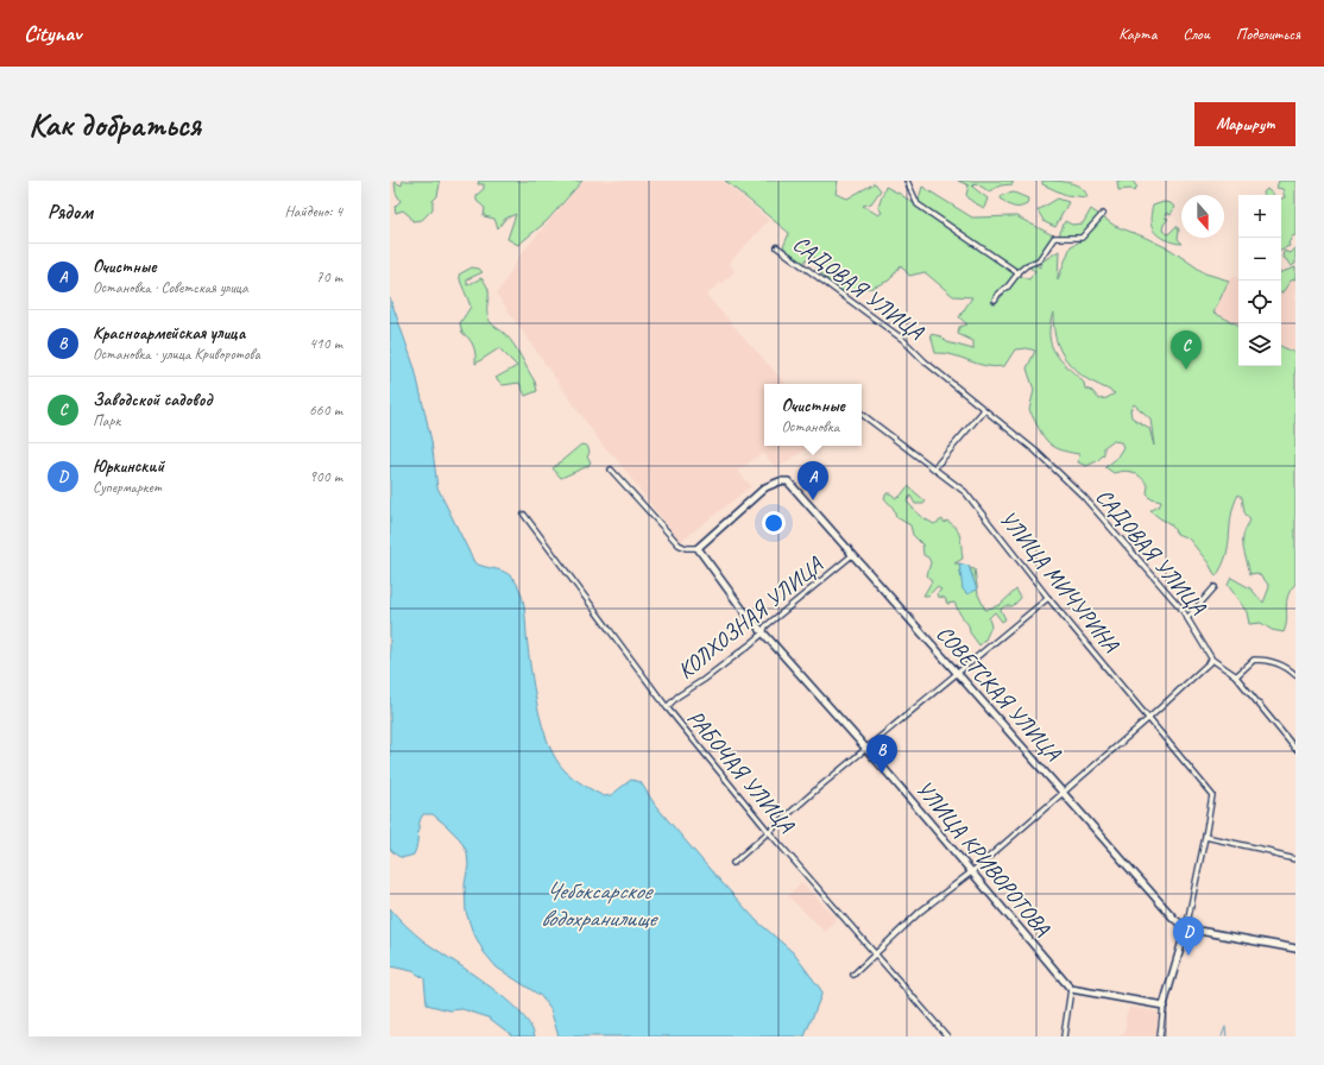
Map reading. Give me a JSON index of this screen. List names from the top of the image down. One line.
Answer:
{"streets":{"street":["САДОВАЯ УЛИЦА","УЛИЦА МИЧУРИНА","КОЛХОЗНАЯ УЛИЦА","СОВЕТСКАЯ УЛИЦА","РАБОЧАЯ УЛИЦА","УЛИЦА КРИВОРОТОВА"]},"crossings":[["КОЛХОЗНАЯ УЛИЦА","СОВЕТСКАЯ УЛИЦА"],["КОЛХОЗНАЯ УЛИЦА","РАБОЧАЯ УЛИЦА"],["КОЛХОЗНАЯ УЛИЦА","УЛИЦА КРИВОРОТОВА"],["СОВЕТСКАЯ УЛИЦА","УЛИЦА КРИВОРОТОВА"]],"water":["Чебоксарское водохранилище"],"north":"bottom","page":{"header":"Citynav","nav":["Карта","Слои","Поделиться"],"buttons":"Маршрут","title":"Как добраться","heading":["Рядом","Найдено: 4"],"map_buttons":["+","−"],"list":[{"mark":"A","name":"Очистные","note":"Остановка · Советская улица","value":"70 m"},{"mark":"B","name":"Красноармейская улица","note":"Остановка · улица Криворотова","value":"410 m"},{"mark":"C","name":"Заводской садовод","note":"Парк","value":"660 m"},{"mark":"D","name":"Юркинский","note":"Супермаркет","value":"900 m"}],"pins":["C","A","B","D"],"popup":["Очистные","Остановка"]}}
